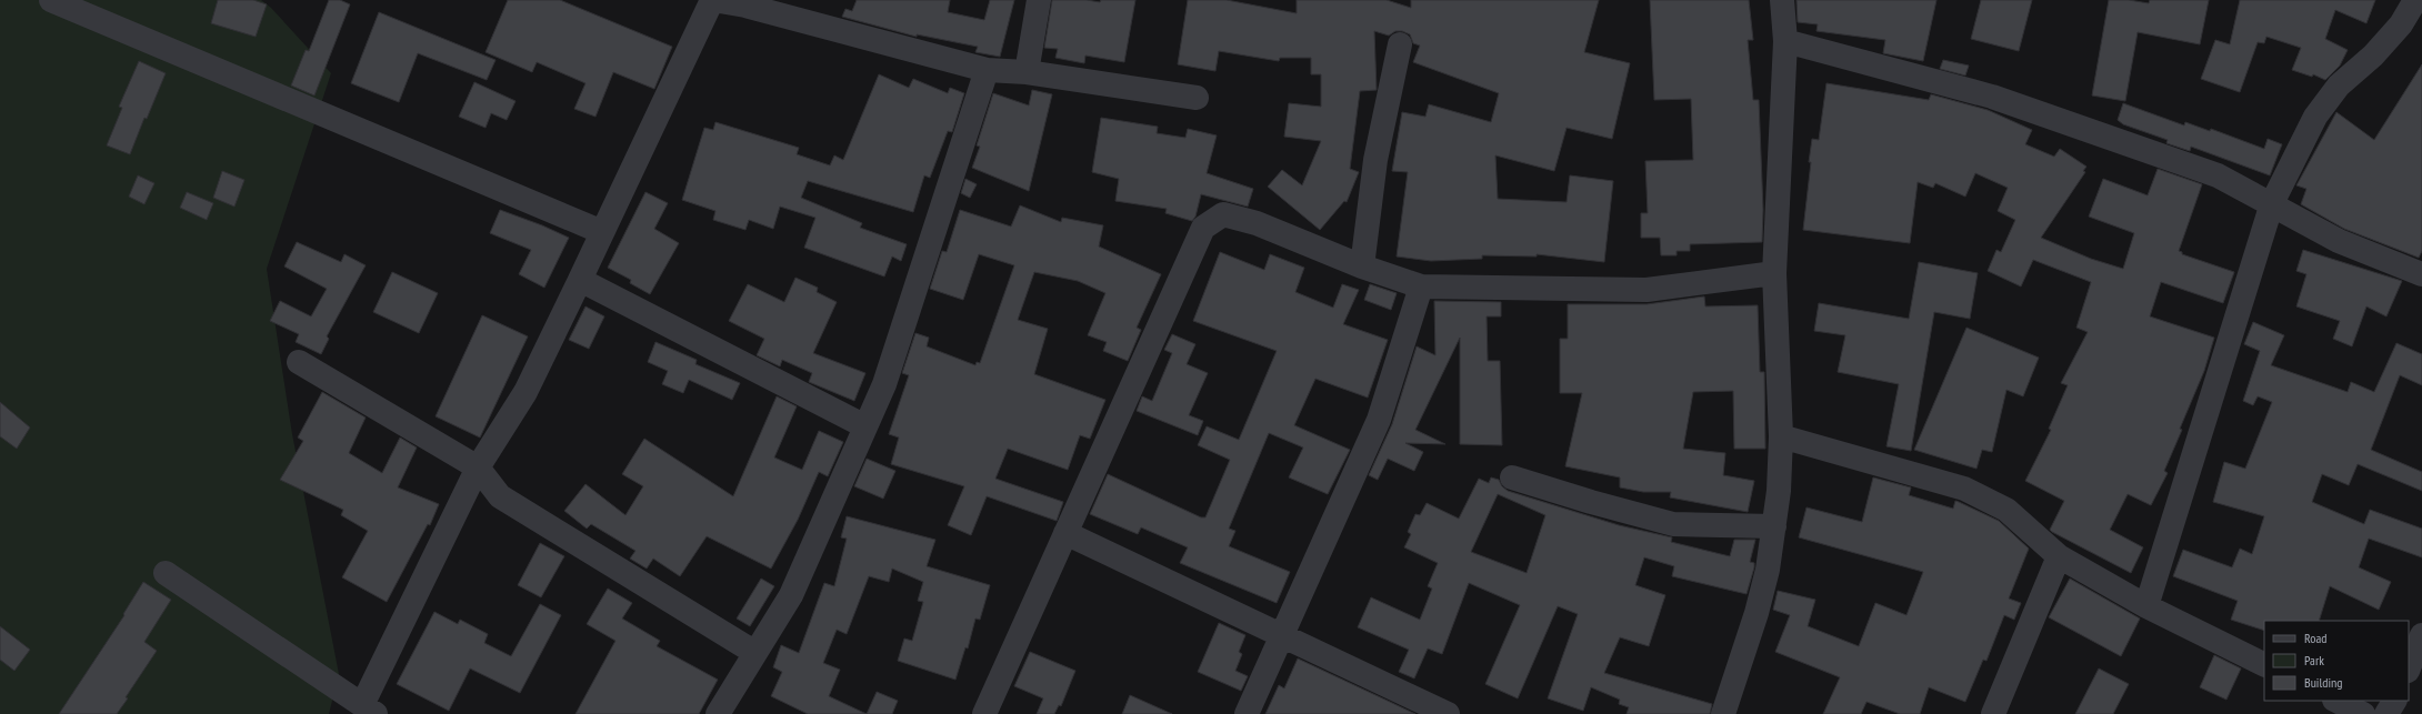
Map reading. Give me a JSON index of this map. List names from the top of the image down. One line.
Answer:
{"legend":["Road","Park","Building"]}
